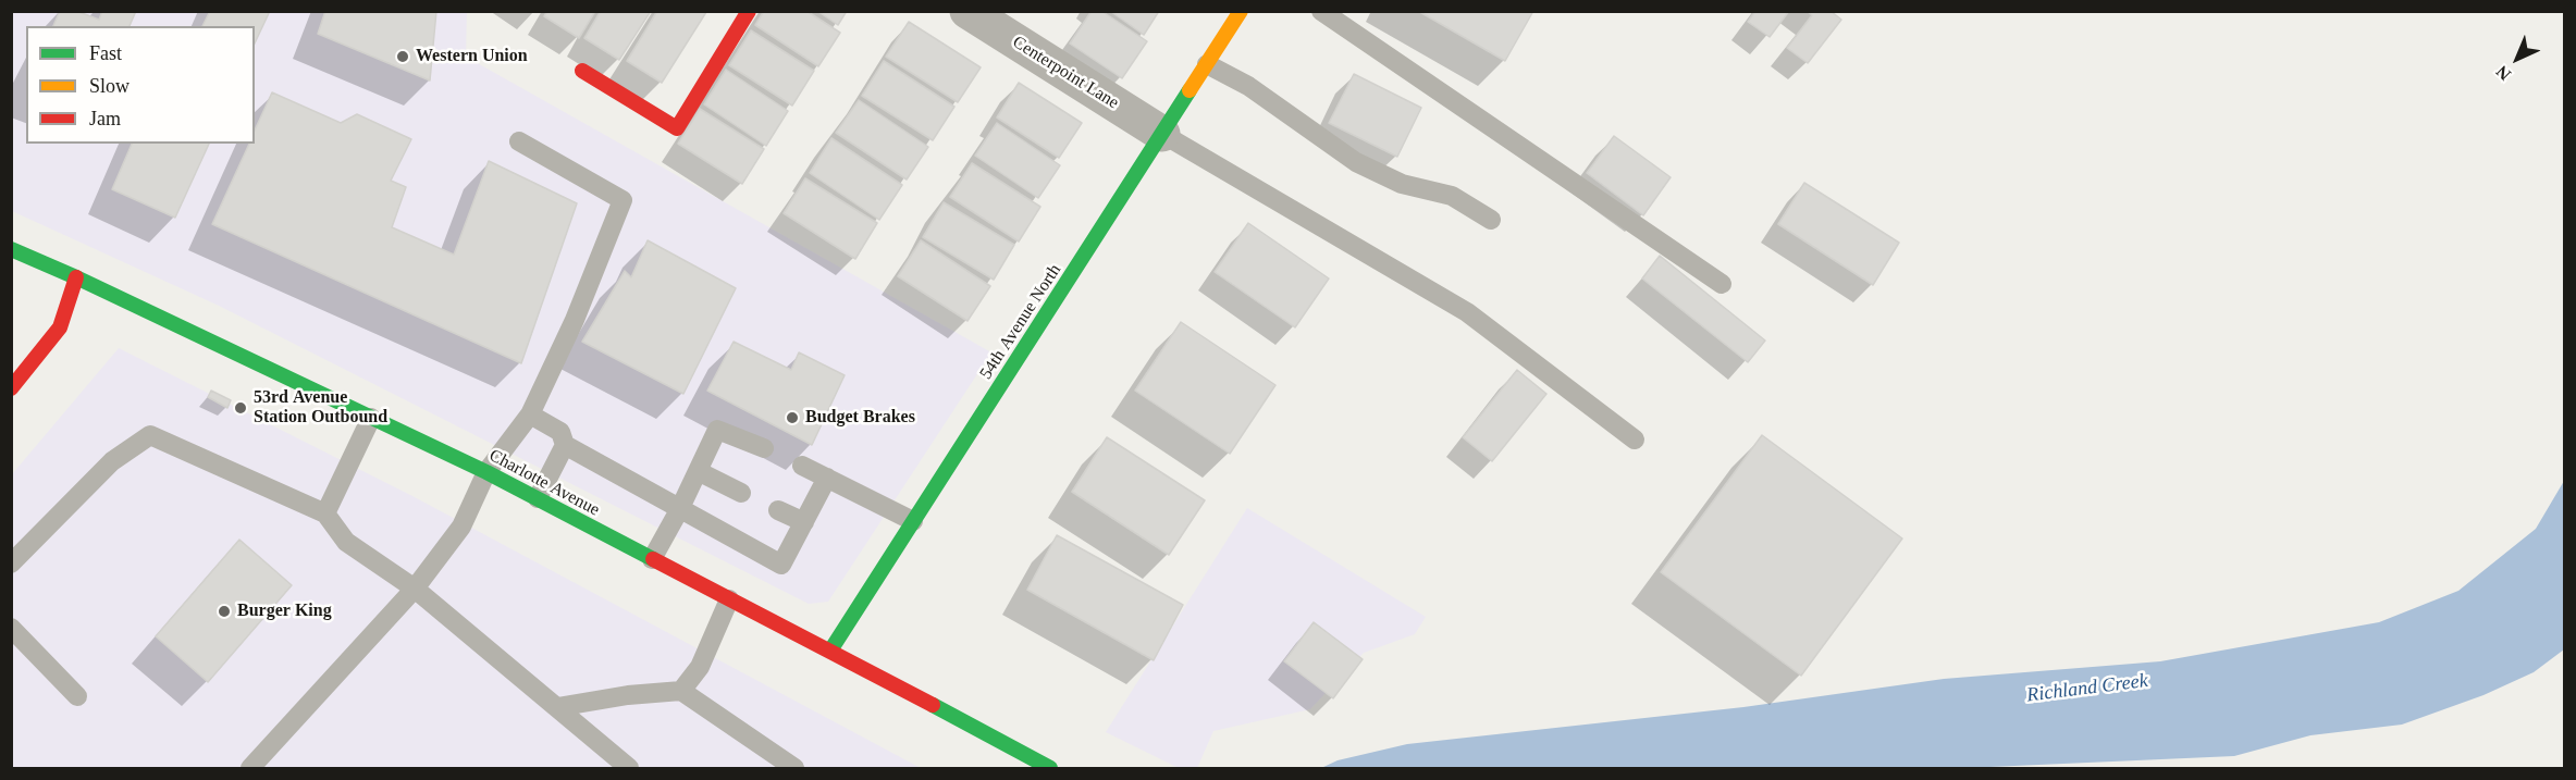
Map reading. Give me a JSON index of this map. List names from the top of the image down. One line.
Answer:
{"streets":{"main road":["54th Avenue North","Charlotte Avenue"],"street":["Centerpoint Lane"]},"crossings":[["Centerpoint Lane","54th Avenue North"],["54th Avenue North","Charlotte Avenue"]],"water":["Richland Creek"],"places":["Western Union","53rd Avenue Station Outbound","Budget Brakes","Burger King"],"legend":["Fast","Slow","Jam"],"north":"bottom left"}
